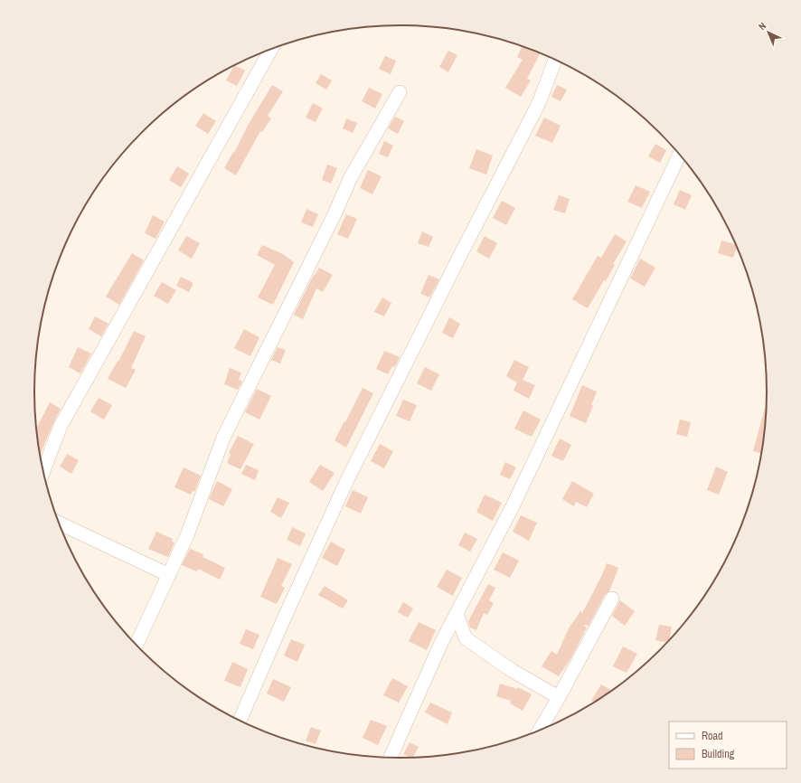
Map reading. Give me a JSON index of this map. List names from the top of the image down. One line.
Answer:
{"legend":["Road","Building"],"north":"top left"}
